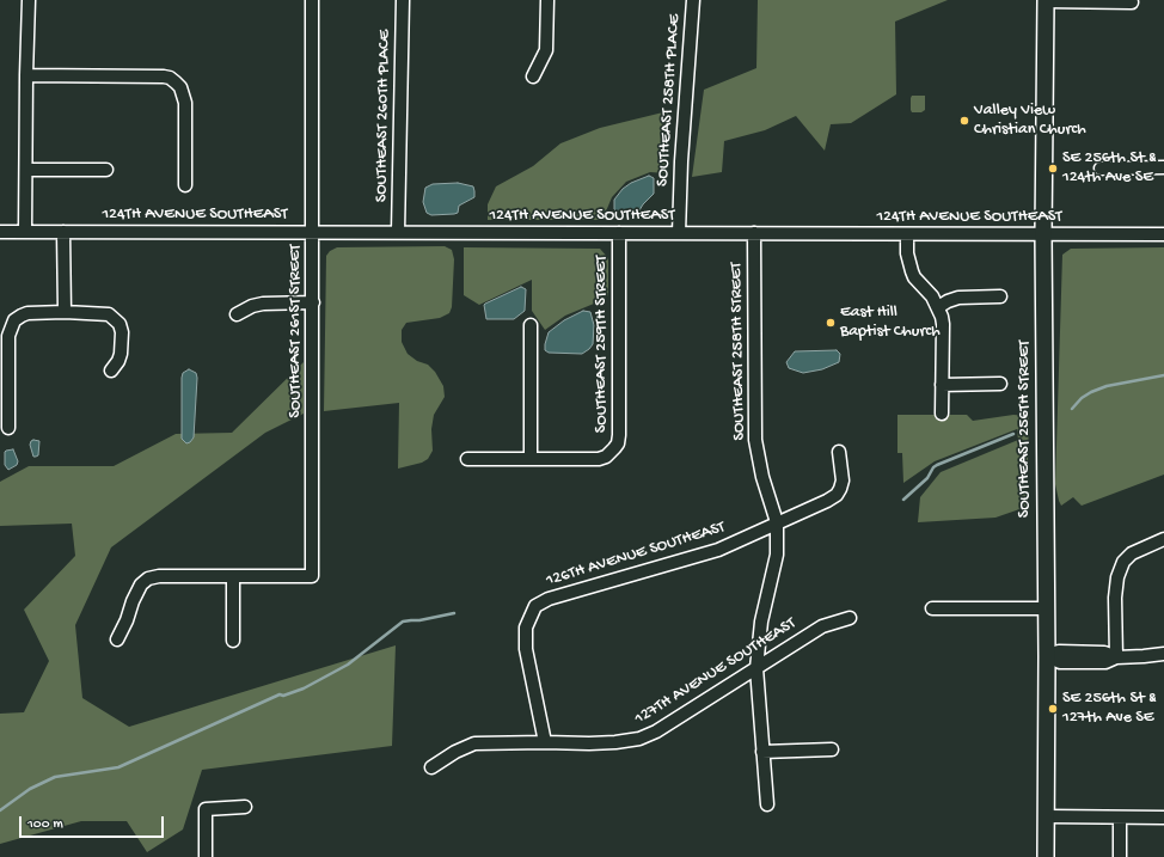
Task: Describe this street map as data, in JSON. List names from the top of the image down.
{
  "streets": {
    "main road": ["SOUTHEAST 256TH STREET"],
    "street": [
      "SOUTHEAST 258TH PLACE",
      "SOUTHEAST 260TH PLACE",
      "124TH AVENUE SOUTHEAST",
      "SOUTHEAST 261ST STREET",
      "SOUTHEAST 259TH STREET",
      "SOUTHEAST 258TH STREET",
      "126TH AVENUE SOUTHEAST",
      "127TH AVENUE SOUTHEAST"
    ]
  },
  "crossings": [
    ["SOUTHEAST 258TH PLACE", "124TH AVENUE SOUTHEAST"],
    ["SOUTHEAST 260TH PLACE", "124TH AVENUE SOUTHEAST"],
    ["124TH AVENUE SOUTHEAST", "SOUTHEAST 261ST STREET"],
    ["124TH AVENUE SOUTHEAST", "SOUTHEAST 259TH STREET"],
    ["124TH AVENUE SOUTHEAST", "SOUTHEAST 258TH STREET"],
    ["124TH AVENUE SOUTHEAST", "SOUTHEAST 256TH STREET"],
    ["SOUTHEAST 258TH STREET", "126TH AVENUE SOUTHEAST"],
    ["SOUTHEAST 258TH STREET", "127TH AVENUE SOUTHEAST"],
    ["126TH AVENUE SOUTHEAST", "127TH AVENUE SOUTHEAST"]
  ],
  "places": [
    "Valley View Christian Church",
    "SE 256th St & 124th Ave SE",
    "East Hill Baptist Church",
    "SE 256th St & 127th Ave SE"
  ],
  "scale_bar": "100 m"
}
